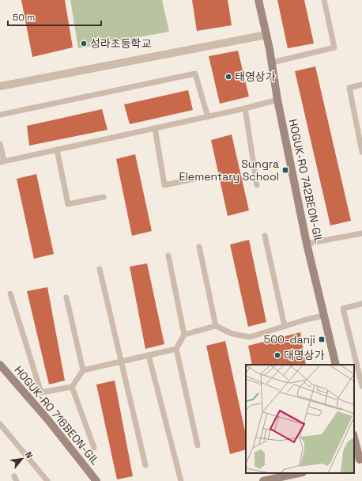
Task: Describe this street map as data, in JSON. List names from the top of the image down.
{
  "streets": {
    "street": ["HOGUK-RO 742BEON-GIL", "HOGUK-RO 716BEON-GIL"]
  },
  "places": {
    "other": ["성라초등학교", "태영상가", "대명상가"],
    "transit": ["Sungra Elementary School", "500-danji"]
  },
  "scale_bar": "50 m",
  "north": "top right"
}
